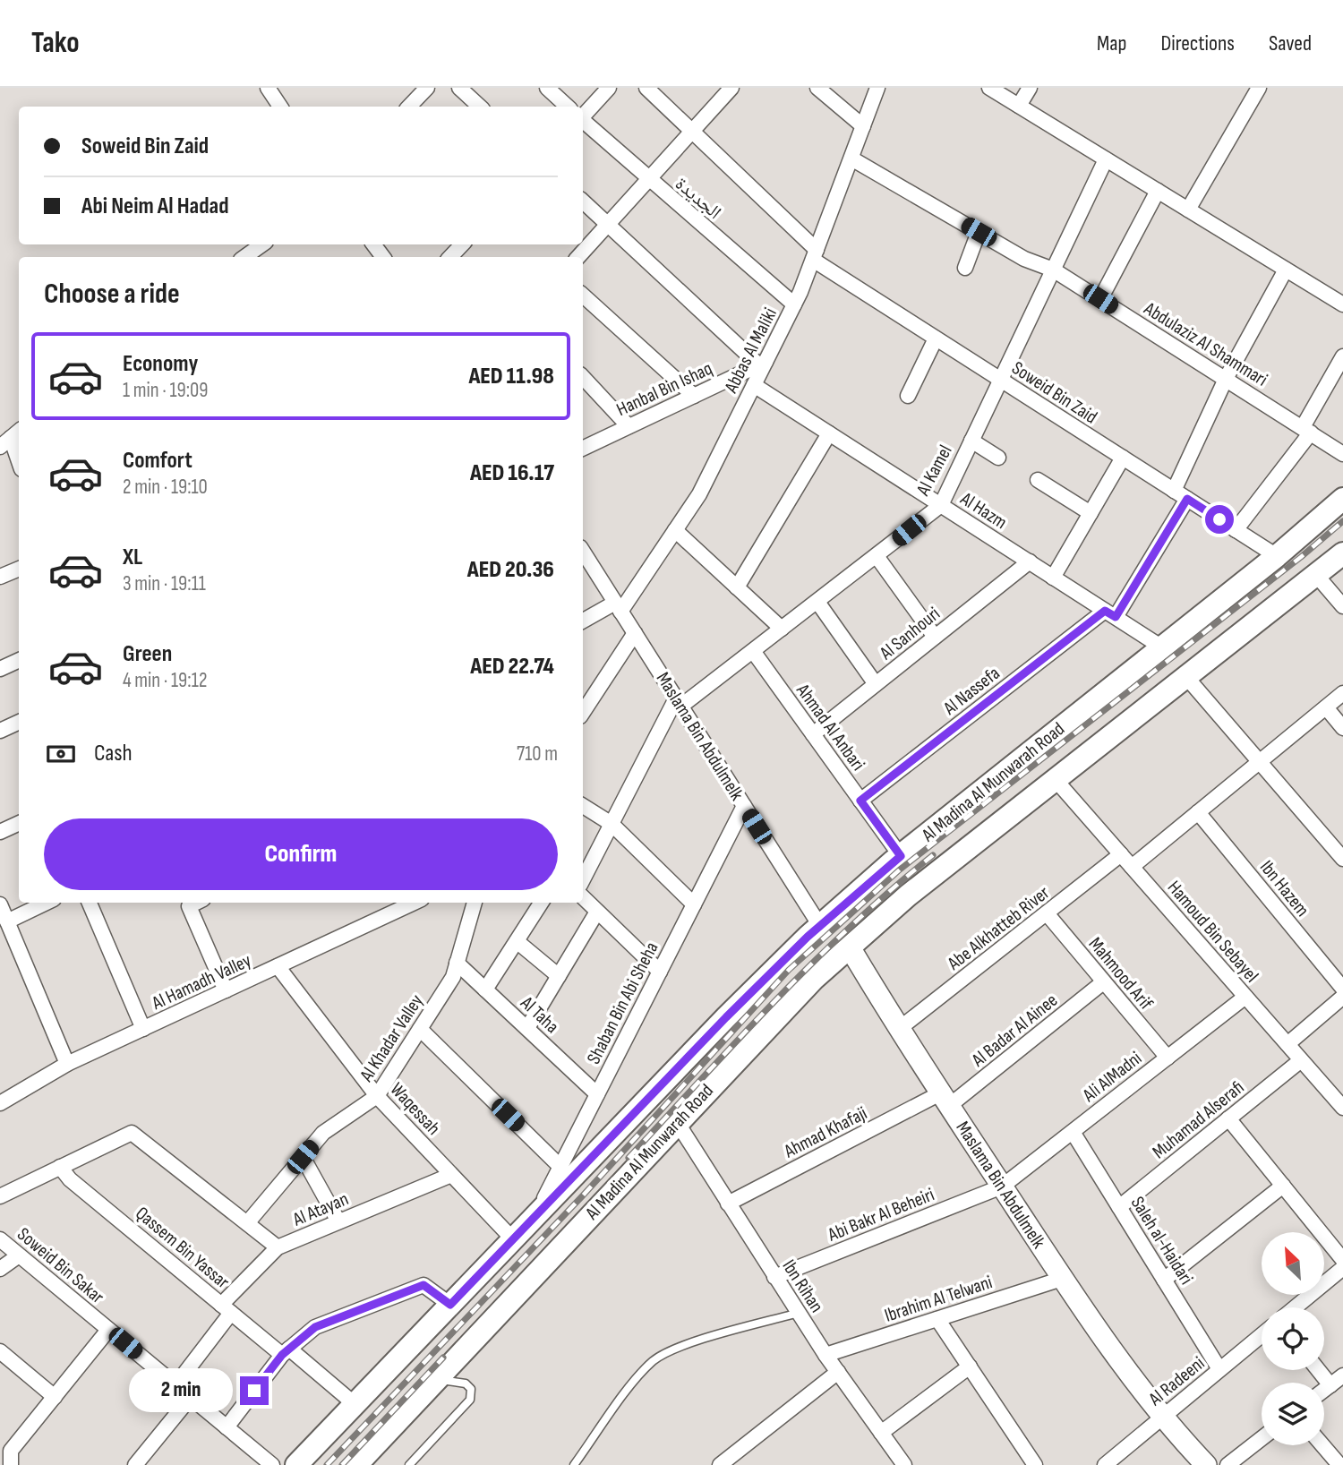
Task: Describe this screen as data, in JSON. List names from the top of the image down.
{
  "streets": {
    "main road": ["Maslama Bin Abdulmelk", "Al Madina Al Munwarah Road"],
    "street": [
      "الجديدة",
      "Abdulaziz Al Shammari",
      "Abbas Al Maliki",
      "Hanbal Bin Ishaq",
      "Soweid Bin Zaid",
      "Al Kamel",
      "Al Hazm",
      "Al Sanhouri",
      "Al Nassefa",
      "Ahmad Al Anbari",
      "Ibn Hazem",
      "Abe Alkhatteb River",
      "Hamoud Bin Sebayel",
      "Mahmood Arif",
      "Al Hamadh Valley",
      "Shaban Bin Abi Sheha",
      "Al Taha",
      "Al Badar Al Ainee",
      "Al Khadar Valley",
      "Ali AlMadni",
      "Waqessah",
      "Muhamad Alserafi",
      "Ahmad Khafaji",
      "Al Atayan",
      "Abi Bakr Al Beheiri",
      "Saleh al-Haidari",
      "Qassem Bin Yassar",
      "Soweid Bin Sakar",
      "Ibn Rihan",
      "Ibrahim Al Telwani",
      "Al Radeeni"
    ]
  },
  "crossings": [
    ["الجديدة", "Abbas Al Maliki"],
    ["Abdulaziz Al Shammari", "Abbas Al Maliki"],
    ["Abdulaziz Al Shammari", "Al Kamel"],
    ["Abdulaziz Al Shammari", "Al Nassefa"],
    ["Abbas Al Maliki", "Hanbal Bin Ishaq"],
    ["Abbas Al Maliki", "Soweid Bin Zaid"],
    ["Abbas Al Maliki", "Al Hazm"],
    ["Abbas Al Maliki", "Maslama Bin Abdulmelk"],
    ["Soweid Bin Zaid", "Al Kamel"],
    ["Soweid Bin Zaid", "Al Nassefa"],
    ["Soweid Bin Zaid", "Al Madina Al Munwarah Road"],
    ["Al Kamel", "Al Hazm"],
    ["Al Kamel", "Ahmad Al Anbari"],
    ["Al Kamel", "Maslama Bin Abdulmelk"],
    ["Al Hazm", "Al Sanhouri"],
    ["Al Hazm", "Al Nassefa"],
    ["Al Hazm", "Al Madina Al Munwarah Road"],
    ["Al Sanhouri", "Ahmad Al Anbari"],
    ["Al Nassefa", "Ahmad Al Anbari"],
    ["Ahmad Al Anbari", "Al Madina Al Munwarah Road"],
    ["Maslama Bin Abdulmelk", "Al Madina Al Munwarah Road"],
    ["Maslama Bin Abdulmelk", "Abe Alkhatteb River"],
    ["Maslama Bin Abdulmelk", "Shaban Bin Abi Sheha"],
    ["Maslama Bin Abdulmelk", "Al Badar Al Ainee"],
    ["Maslama Bin Abdulmelk", "Ali AlMadni"],
    ["Maslama Bin Abdulmelk", "Ahmad Khafaji"],
    ["Maslama Bin Abdulmelk", "Abi Bakr Al Beheiri"],
    ["Maslama Bin Abdulmelk", "Ibrahim Al Telwani"],
    ["Maslama Bin Abdulmelk", "Al Radeeni"],
    ["Al Madina Al Munwarah Road", "Hamoud Bin Sebayel"],
    ["Al Madina Al Munwarah Road", "Shaban Bin Abi Sheha"],
    ["Al Madina Al Munwarah Road", "Waqessah"],
    ["Al Madina Al Munwarah Road", "Qassem Bin Yassar"],
    ["Al Madina Al Munwarah Road", "Ibn Rihan"],
    ["Abe Alkhatteb River", "Hamoud Bin Sebayel"],
    ["Abe Alkhatteb River", "Mahmood Arif"],
    ["Hamoud Bin Sebayel", "Ali AlMadni"],
    ["Hamoud Bin Sebayel", "Muhamad Alserafi"],
    ["Mahmood Arif", "Al Badar Al Ainee"],
    ["Mahmood Arif", "Ali AlMadni"],
    ["Al Hamadh Valley", "Waqessah"],
    ["Shaban Bin Abi Sheha", "Al Taha"],
    ["Al Taha", "Al Khadar Valley"],
    ["Al Badar Al Ainee", "Ahmad Khafaji"],
    ["Al Khadar Valley", "Waqessah"],
    ["Ali AlMadni", "Abi Bakr Al Beheiri"],
    ["Ali AlMadni", "Saleh al-Haidari"],
    ["Waqessah", "Al Atayan"],
    ["Muhamad Alserafi", "Saleh al-Haidari"],
    ["Ahmad Khafaji", "Ibn Rihan"],
    ["Al Atayan", "Qassem Bin Yassar"],
    ["Al Atayan", "Soweid Bin Sakar"],
    ["Abi Bakr Al Beheiri", "Ibn Rihan"],
    ["Saleh al-Haidari", "Al Radeeni"],
    ["Ibn Rihan", "Ibrahim Al Telwani"]
  ],
  "north": "top left",
  "page": {
    "header": "Tako",
    "nav": ["Map", "Directions", "Saved"],
    "banner": ["Soweid Bin Zaid", "Abi Neim Al Hadad"],
    "heading": "Choose a ride",
    "list": [
      {
        "name": "Economy",
        "note": "1 min · 19:09",
        "value": "AED 11.98"
      },
      {
        "name": "Comfort",
        "note": "2 min · 19:10",
        "value": "AED 16.17"
      },
      {
        "name": "XL",
        "note": "3 min · 19:11",
        "value": "AED 20.36"
      },
      {
        "name": "Green",
        "note": "4 min · 19:12",
        "value": "AED 22.74"
      }
    ],
    "pay": ["Cash", "710 m"],
    "buttons": "Confirm",
    "bubble": "2 min"
  }
}
